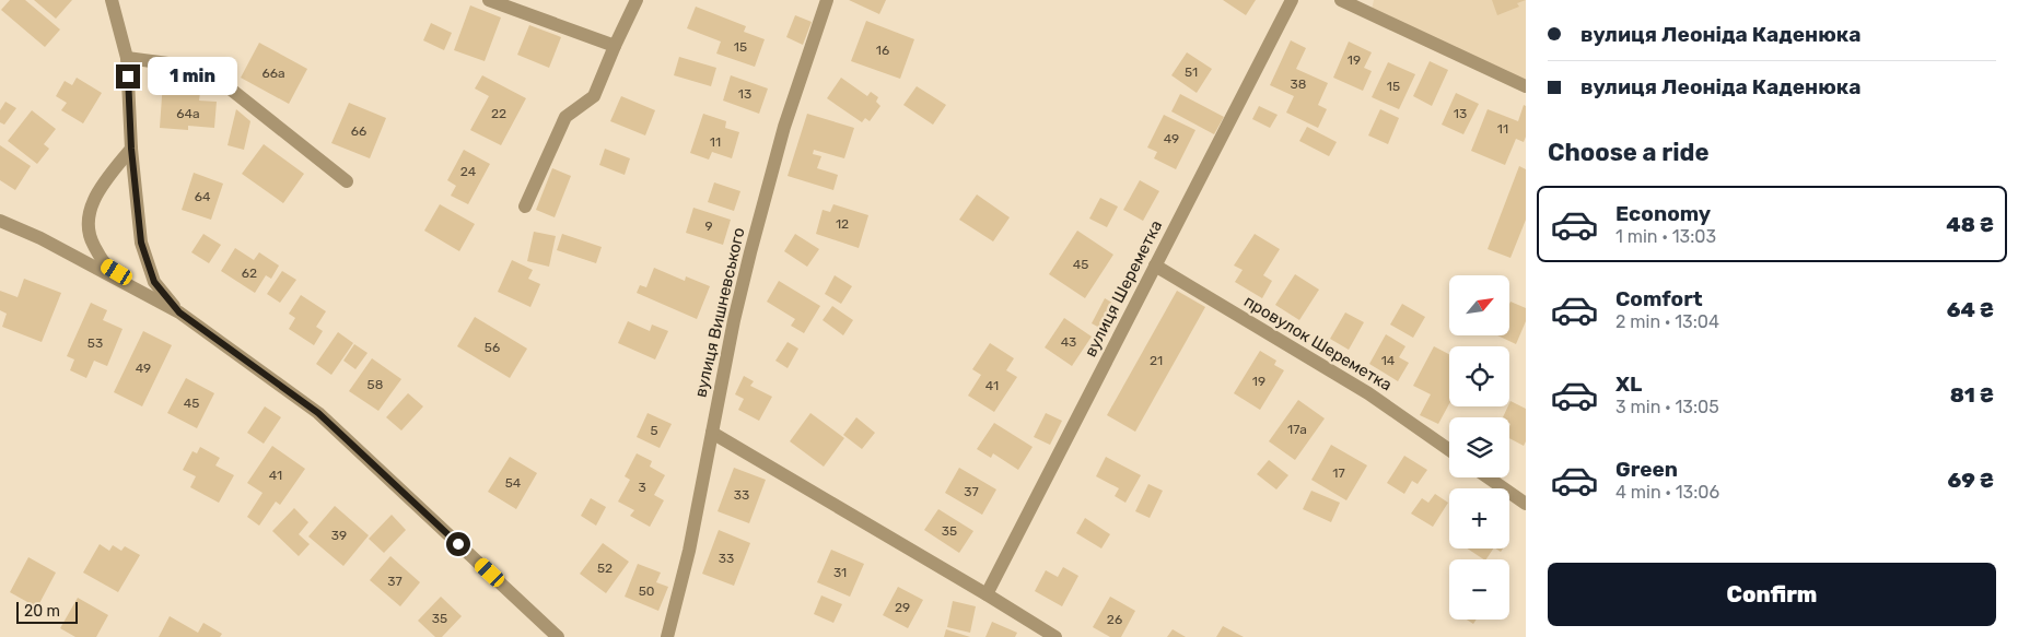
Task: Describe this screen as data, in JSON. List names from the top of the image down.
{
  "streets": {
    "street": ["вулиця Шереметка", "вулиця Вишневського", "провулок Шереметка"]
  },
  "crossings": [
    ["вулиця Шереметка", "провулок Шереметка"]
  ],
  "house_numbers": [
    "15",
    "16",
    "19",
    "51",
    "66а",
    "38",
    "15",
    "13",
    "64а",
    "22",
    "13",
    "11",
    "66",
    "49",
    "11",
    "24",
    "64",
    "12",
    "9",
    "45",
    "62",
    "43",
    "53",
    "56",
    "21",
    "14",
    "49",
    "19",
    "58",
    "41",
    "45",
    "17а",
    "5",
    "17",
    "41",
    "54",
    "3",
    "37",
    "33",
    "35",
    "39",
    "33",
    "52",
    "31",
    "37",
    "50",
    "29",
    "35",
    "26"
  ],
  "scale_bar": "20 m",
  "north": "top right",
  "page": {
    "banner": ["вулиця Леоніда Каденюка", "вулиця Леоніда Каденюка"],
    "bubble": "1 min",
    "heading": "Choose a ride",
    "list": [
      {
        "name": "Economy",
        "note": "1 min · 13:03",
        "value": "48 ₴"
      },
      {
        "name": "Comfort",
        "note": "2 min · 13:04",
        "value": "64 ₴"
      },
      {
        "name": "XL",
        "note": "3 min · 13:05",
        "value": "81 ₴"
      },
      {
        "name": "Green",
        "note": "4 min · 13:06",
        "value": "69 ₴"
      }
    ],
    "map_buttons": ["+", "−"],
    "buttons": "Confirm",
    "scale": "20 m"
  }
}
